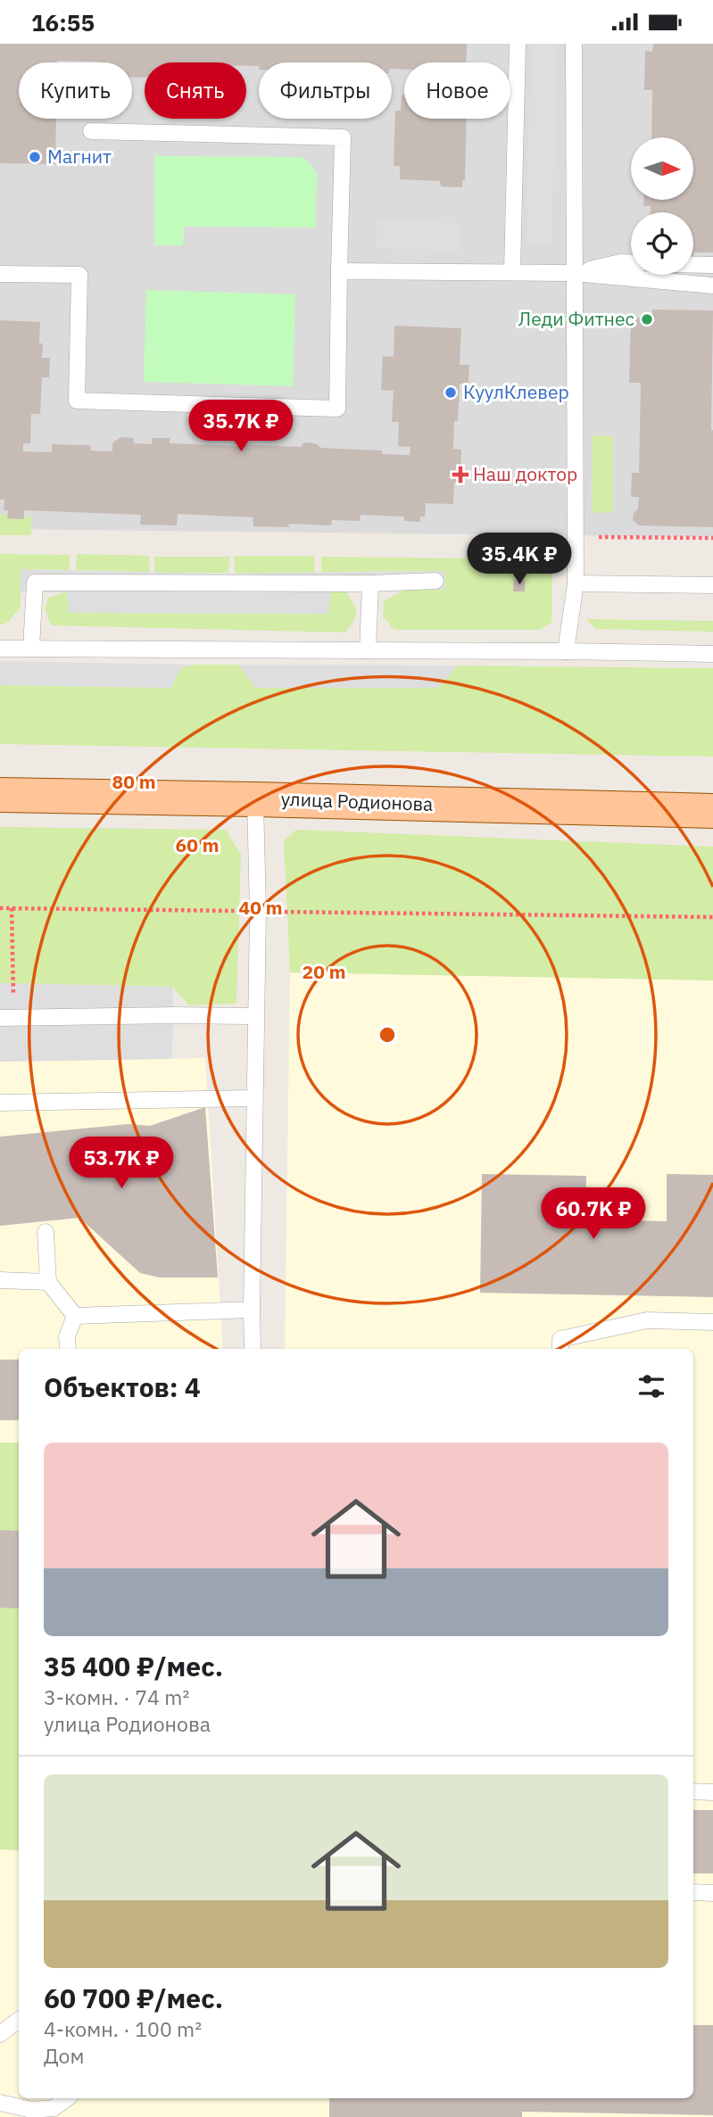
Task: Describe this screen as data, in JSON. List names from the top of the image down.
{
  "streets": {
    "main road": ["улица Родионова"]
  },
  "places": {
    "other": ["Магнит", "Леди Фитнес", "КуулКлевер"],
    "health": ["Наш доктор"]
  },
  "north": "right",
  "page": {
    "status": "16:55",
    "chip": [
      "Купить",
      "Снять",
      "Фильтры",
      "Новое"
    ],
    "price": [
      "35.7K ₽",
      "35.4K ₽",
      "53.7K ₽",
      "60.7K ₽"
    ],
    "heading": "Объектов: 4",
    "list": [
      {
        "name": "35 400 ₽/мес.",
        "note": "3-комн. · 74 m² · улица Родионова"
      },
      {
        "name": "60 700 ₽/мес.",
        "note": "4-комн. · 100 m² · Дом"
      }
    ]
  },
  "rings": [
    "80 m",
    "60 m",
    "40 m",
    "20 m"
  ]
}
